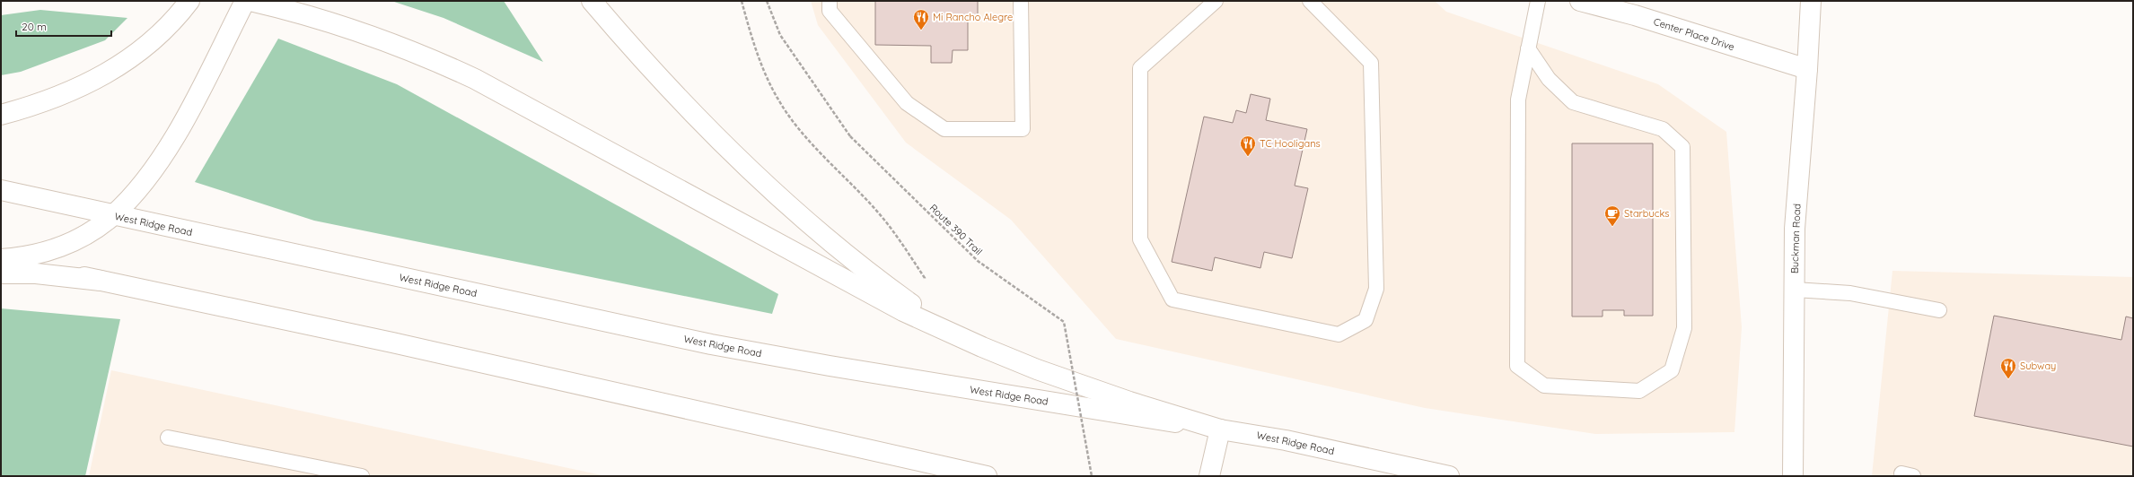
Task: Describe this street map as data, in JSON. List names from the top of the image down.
{
  "streets": {
    "main road": ["Center Place Drive", "West Ridge Road", "Buckman Road"],
    "path": ["Route 390 Trail"]
  },
  "crossings": [
    ["Center Place Drive", "Buckman Road"]
  ],
  "places": {
    "restaurant": ["Mi Rancho Alegre", "TC Hooligans", "Subway"],
    "cafe": ["Starbucks"]
  },
  "scale_bar": "20 m"
}
